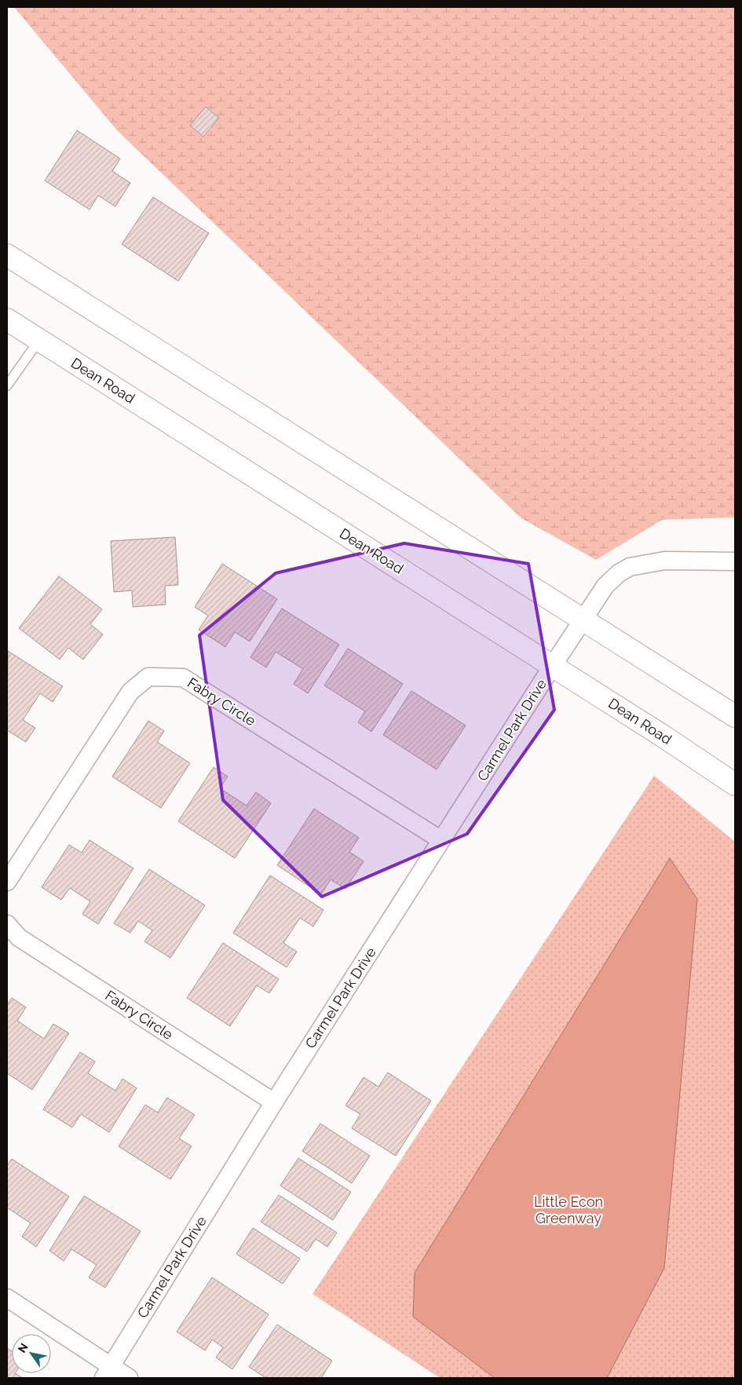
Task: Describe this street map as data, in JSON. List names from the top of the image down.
{
  "streets": {
    "main road": ["Dean Road"],
    "street": ["Fabry Circle", "Carmel Park Drive"]
  },
  "crossings": [
    ["Dean Road", "Carmel Park Drive"],
    ["Fabry Circle", "Carmel Park Drive"]
  ],
  "parks": ["Little Econ Greenway"],
  "north": "top left"
}
